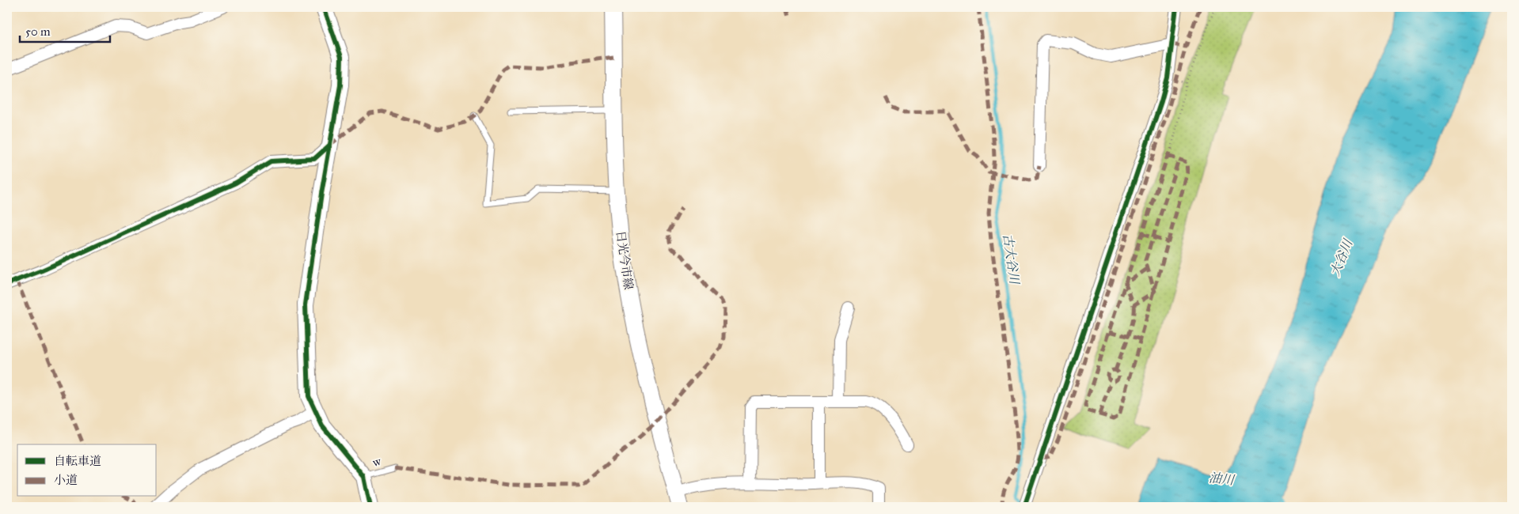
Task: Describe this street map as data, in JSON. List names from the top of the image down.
{
  "streets": {
    "street": ["日光今市線"],
    "lane": ["w"]
  },
  "water": ["大谷川", "古大谷川", "油川"],
  "legend": ["自転車道", "小道"],
  "scale_bar": "50 m"
}
